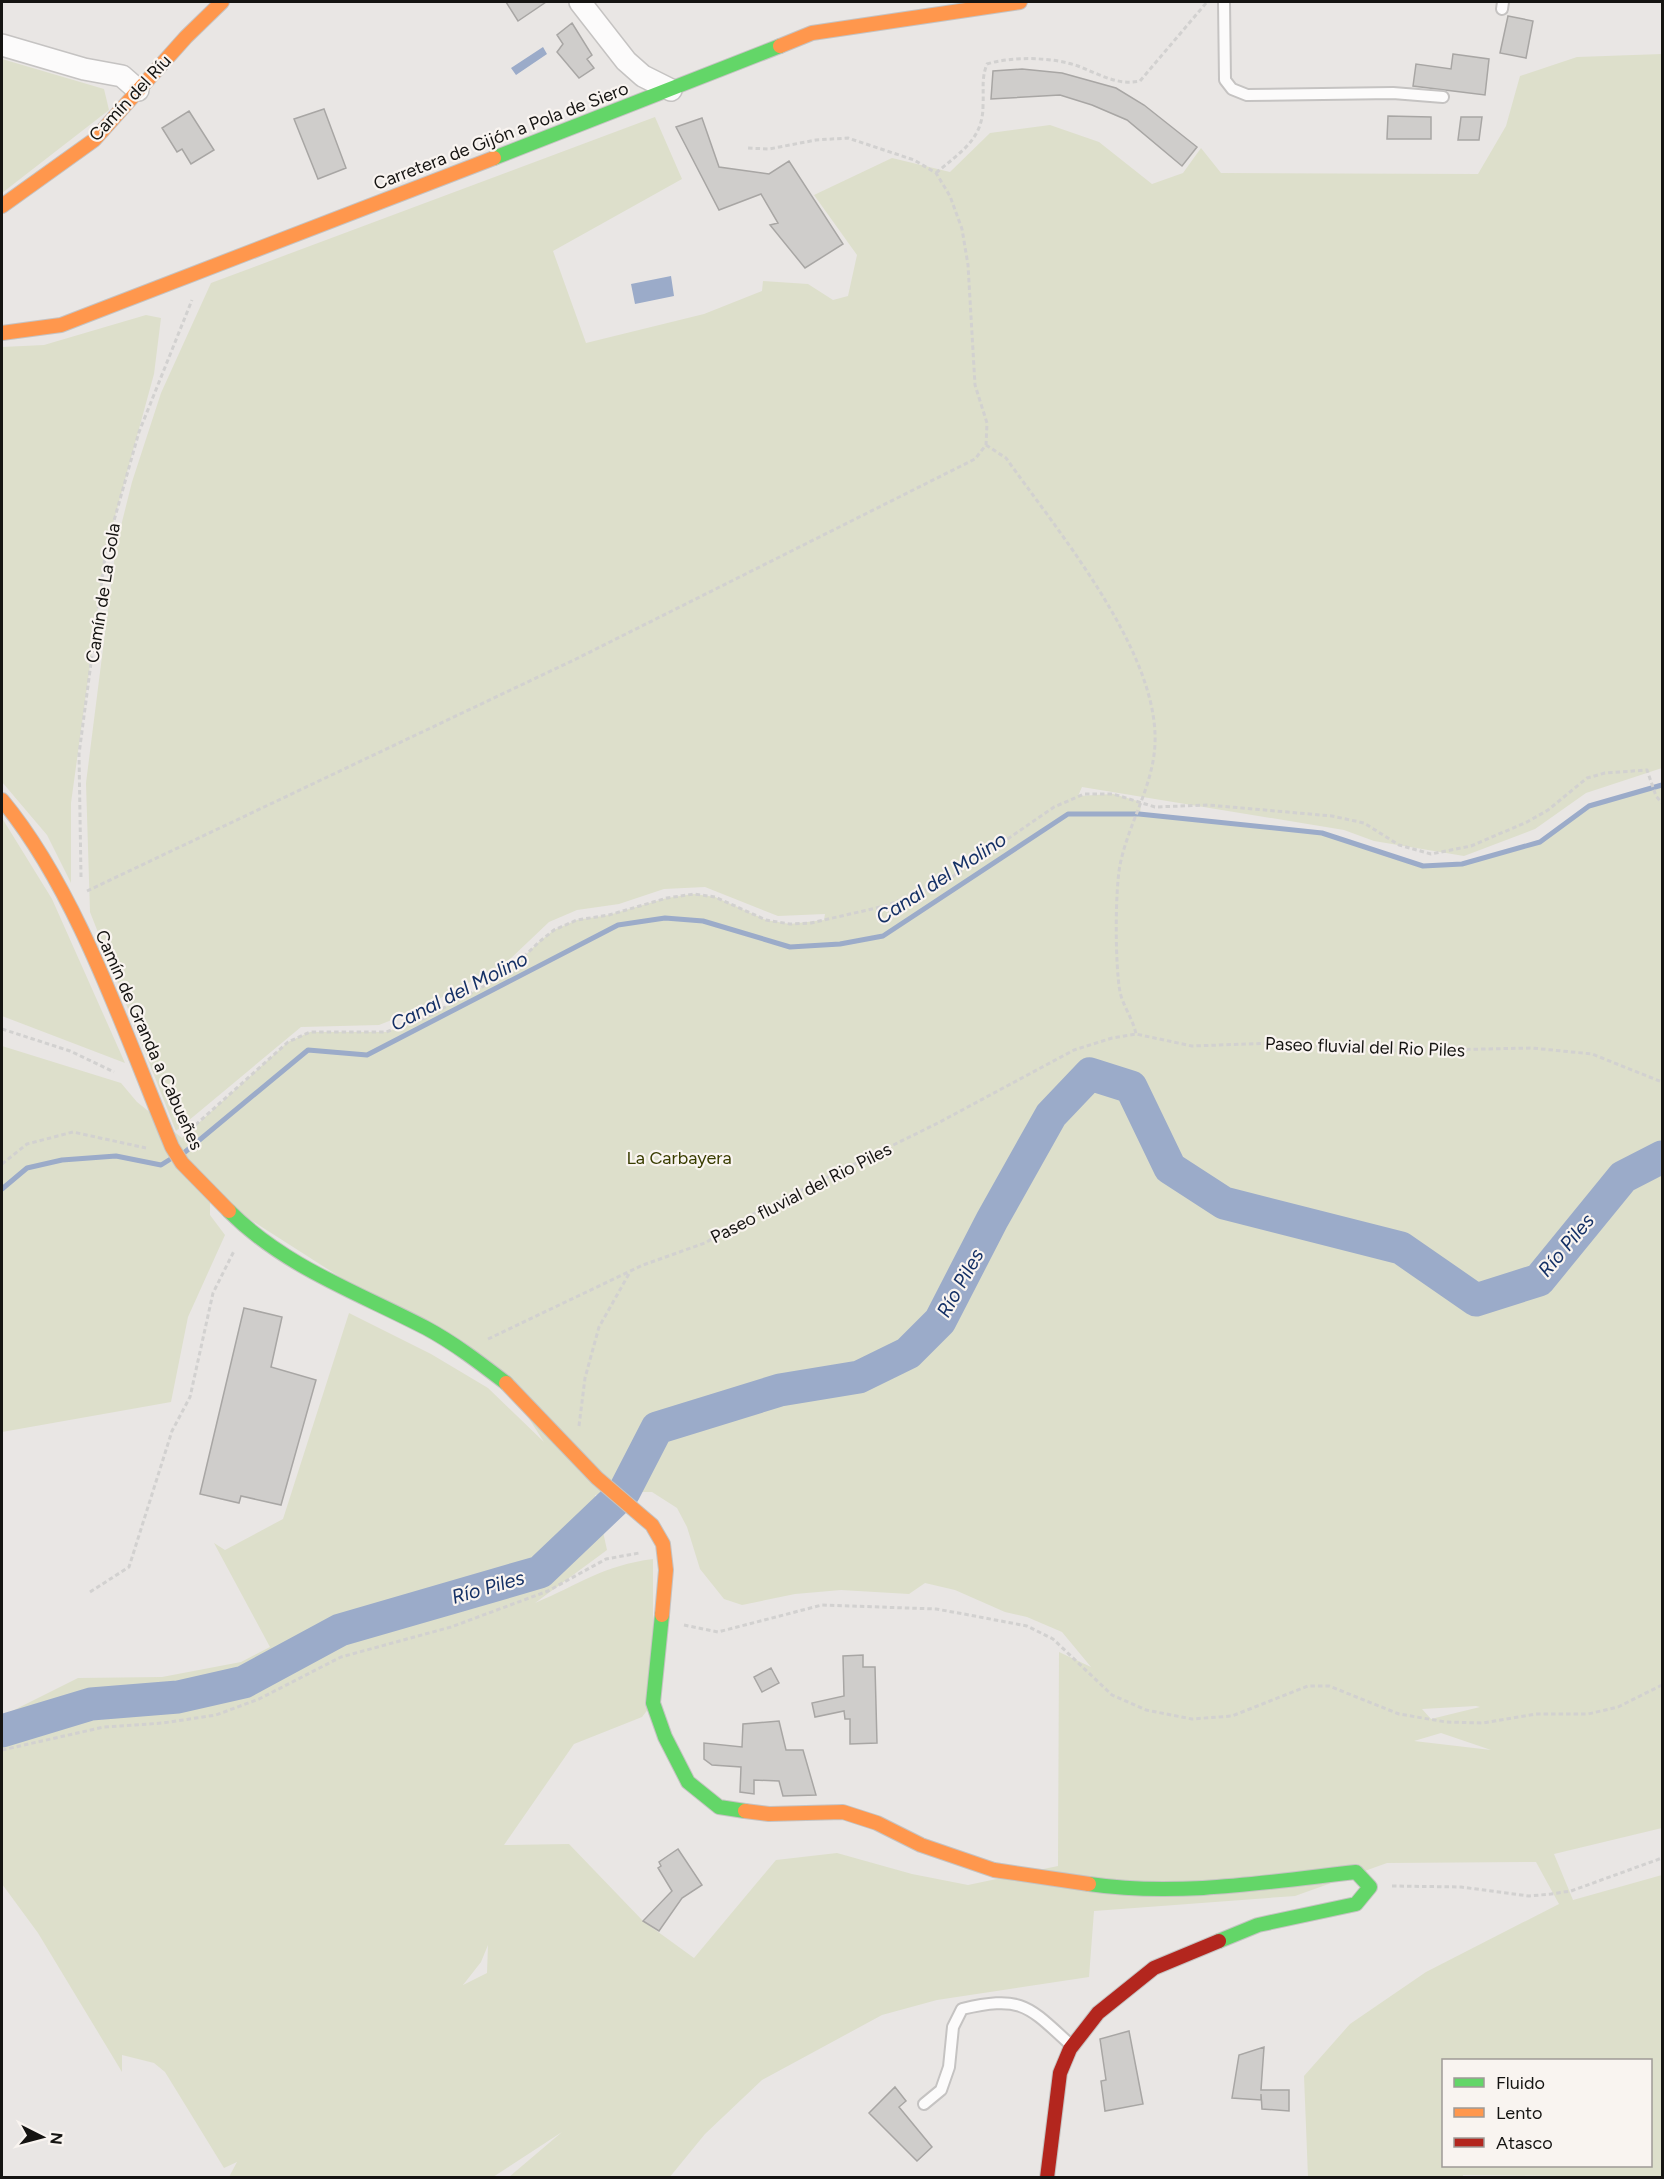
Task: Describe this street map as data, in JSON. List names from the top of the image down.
{
  "streets": {
    "street": ["Camín del Ríu", "Carretera de Gijón a Pola de Siero", "Camín de Granda a Cabueñes"],
    "path": ["Camín de La Gola", "Paseo fluvial del Rio Piles"]
  },
  "crossings": [
    ["Carretera de Gijón a Pola de Siero", "Camín de La Gola"],
    ["Camín de Granda a Cabueñes", "Paseo fluvial del Rio Piles"]
  ],
  "water": ["Canal del Molino", "Río Piles"],
  "parks": ["La Carbayera"],
  "legend": ["Fluido", "Lento", "Atasco"],
  "north": "right"
}
